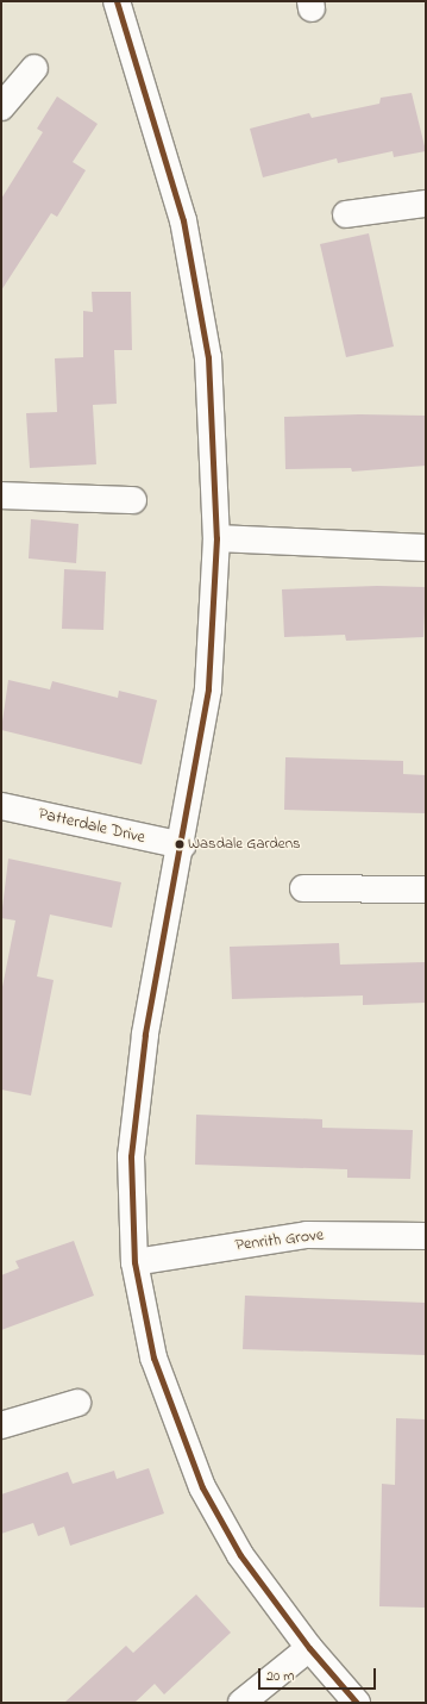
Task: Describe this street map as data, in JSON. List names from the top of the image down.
{
  "streets": {
    "street": ["Patterdale Drive", "Penrith Grove"]
  },
  "places": ["Wasdale Gardens"],
  "scale_bar": "20 m"
}
